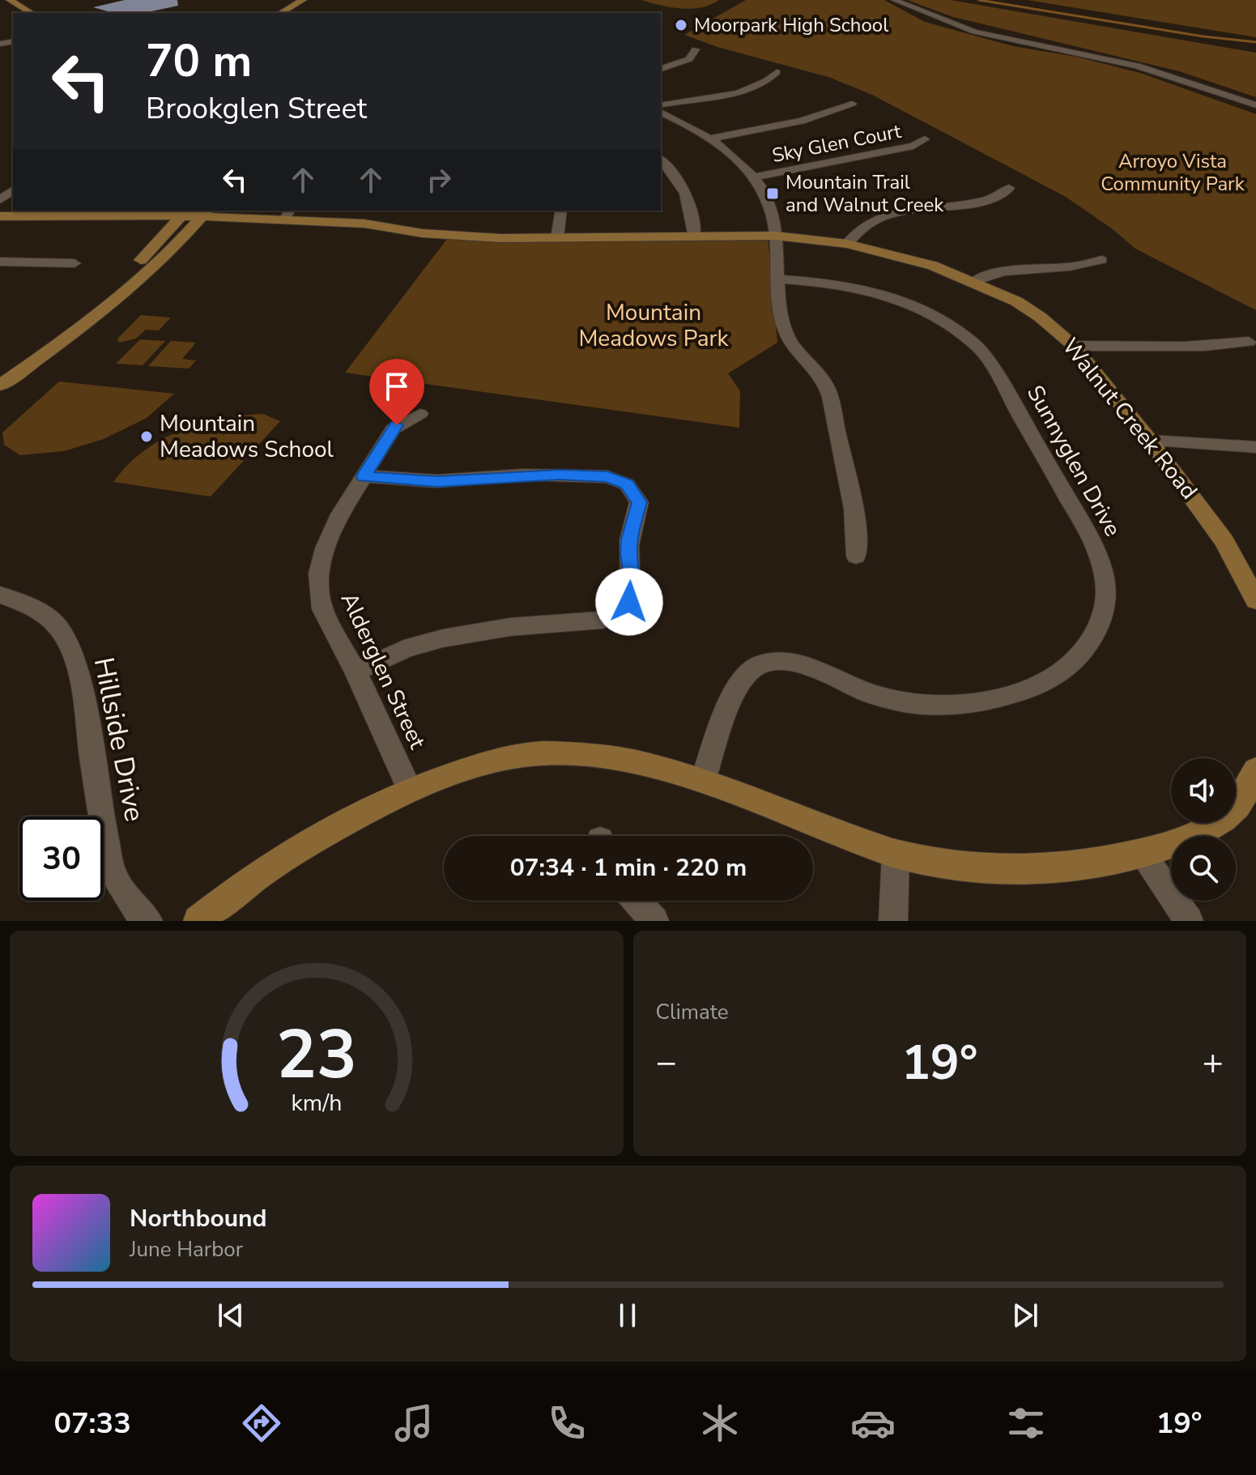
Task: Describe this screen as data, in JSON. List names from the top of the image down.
{
  "streets": {
    "street": [
      "Sky Glen Court",
      "Walnut Creek Road",
      "Sunnyglen Drive",
      "Alderglen Street",
      "Hillside Drive"
    ]
  },
  "parks": ["Arroyo Vista Community Park", "Mountain Meadows Park"],
  "places": {
    "other": ["Moorpark High School", "Mountain Meadows School"],
    "transit": ["Mountain Trail and Walnut Creek"]
  },
  "page": {
    "turn": ["70 m", "Brookglen Street"],
    "limit": "30",
    "trip": "07:34 · 1 min · 220 m",
    "tile": "Climate",
    "heat": ["−", "19°", "+"],
    "song": ["Northbound", "June Harbor"],
    "tabs": ["07:33", "19°"],
    "gauge": ["23", "km/h"]
  }
}
